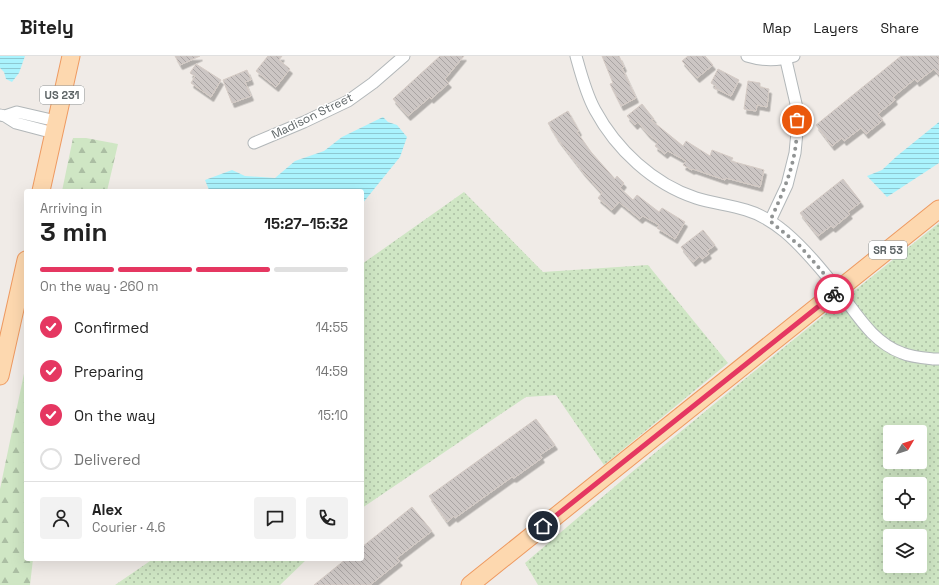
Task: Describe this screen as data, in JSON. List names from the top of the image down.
{
  "streets": {
    "main road": ["US 231", "SR 53"],
    "street": ["Madison Street"]
  },
  "north": "top right",
  "page": {
    "header": "Bitely",
    "nav": ["Map", "Layers", "Share"],
    "heading": ["3 min", "Arriving in", "15:27–15:32"],
    "panel": ["Alex", "Courier · 4.6"],
    "bar": "On the way · 260 m",
    "list": [
      ["Confirmed", "14:55"],
      ["Preparing", "14:59"],
      ["On the way", "15:10"],
      "Delivered"
    ]
  }
}
